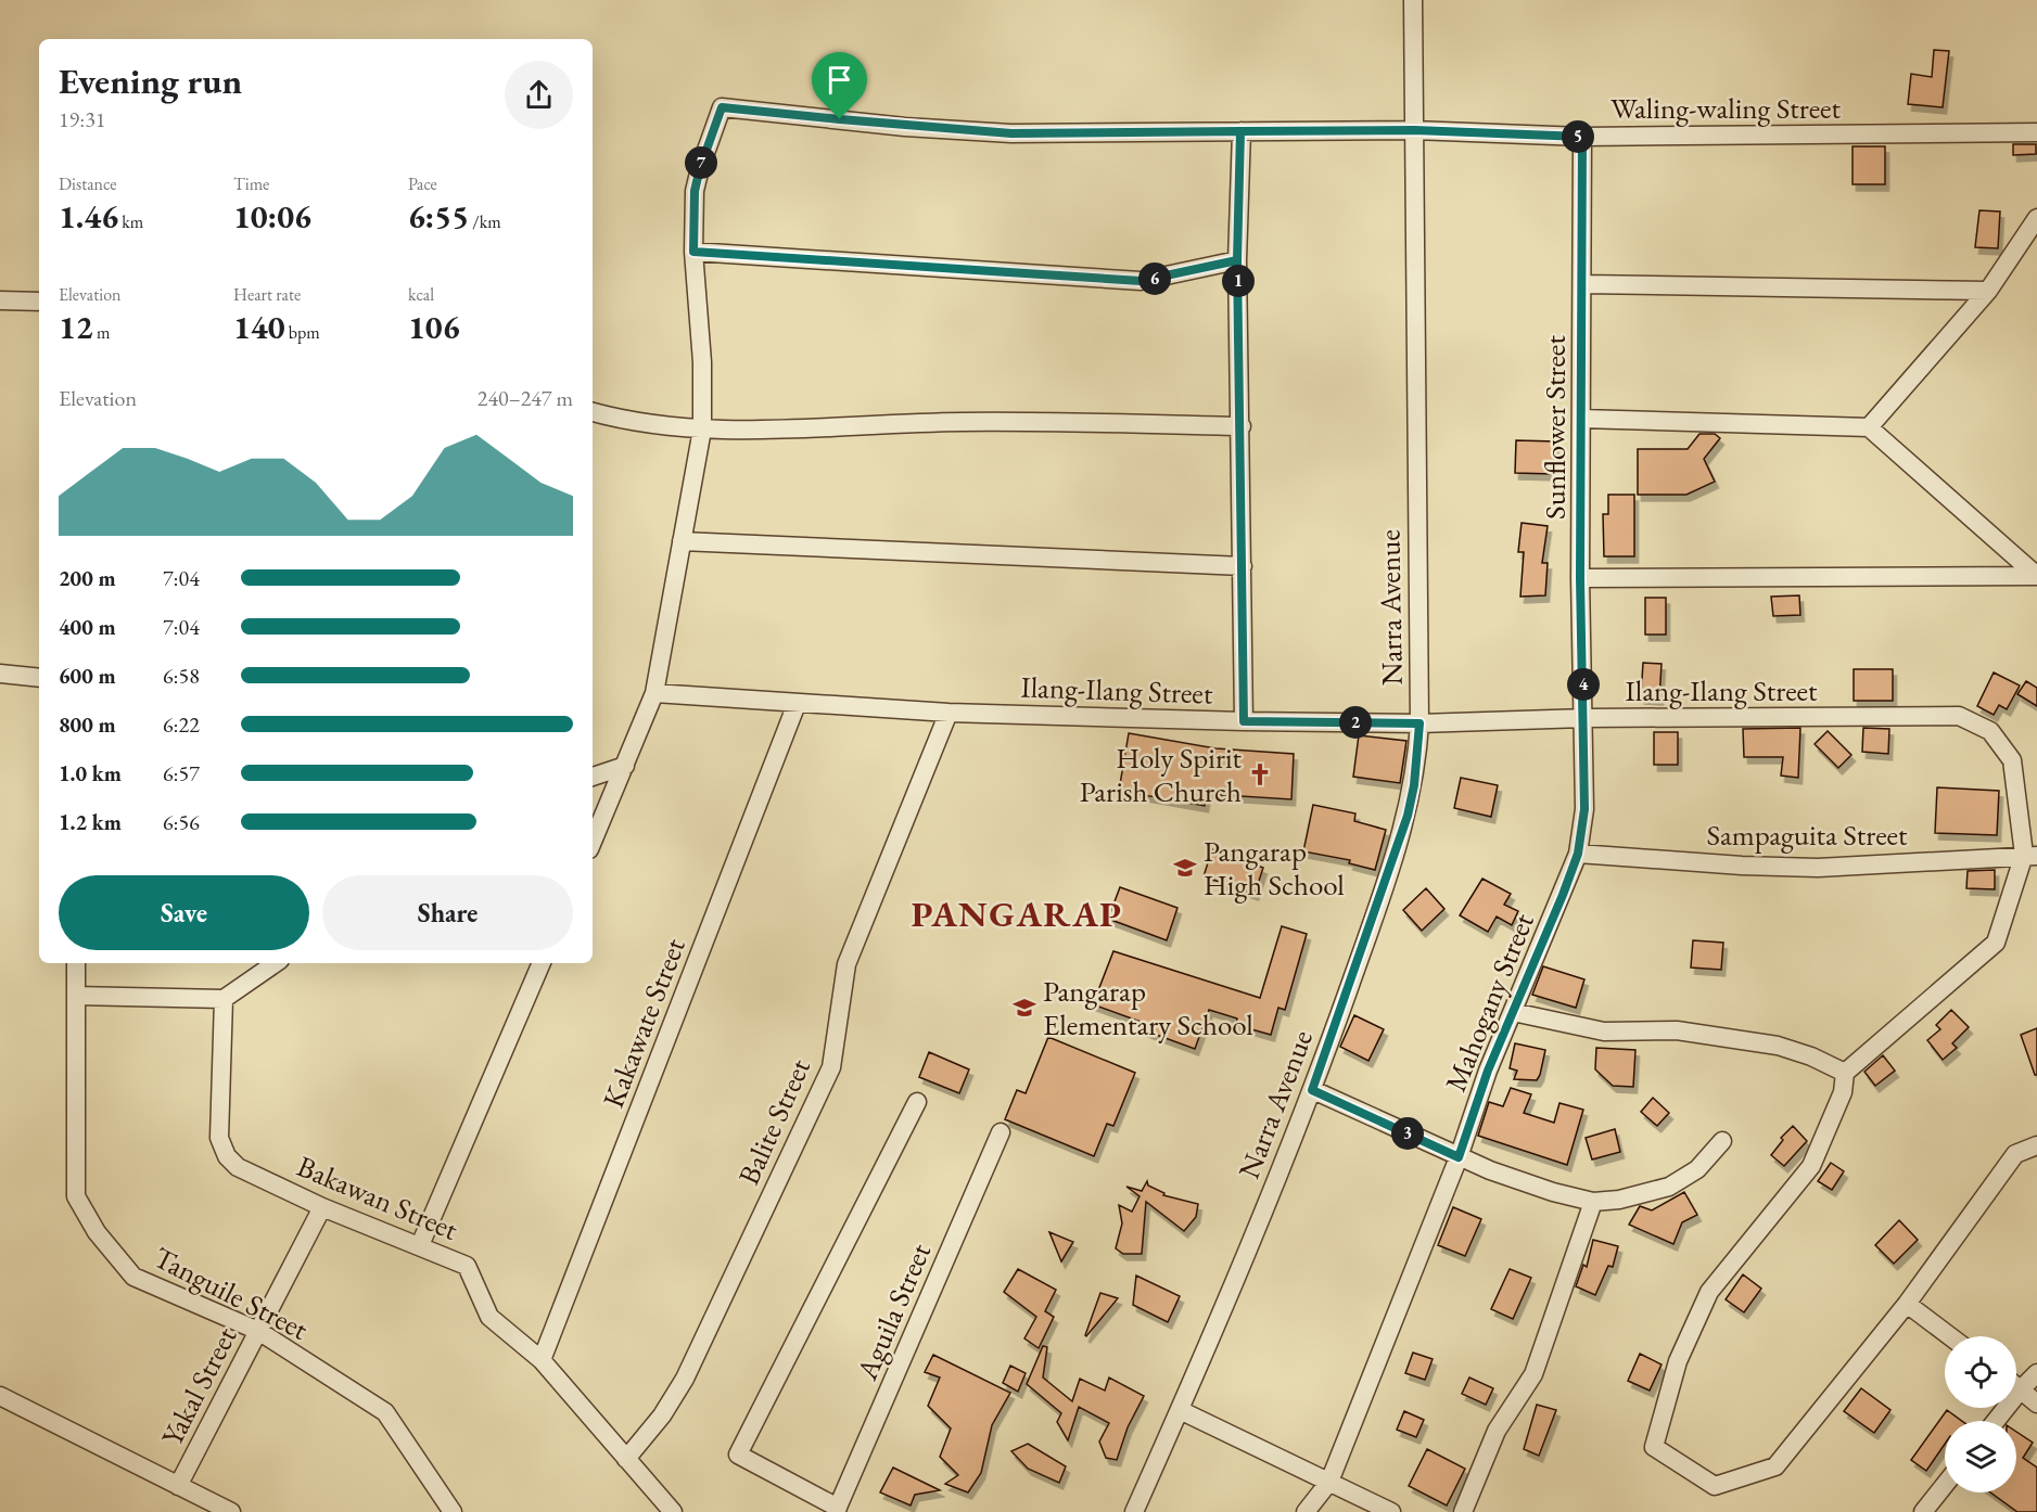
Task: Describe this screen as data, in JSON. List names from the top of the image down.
{
  "streets": {
    "street": [
      "Waling-waling Street",
      "Sunflower Street",
      "Narra Avenue",
      "Ilang-Ilang Street",
      "Sampaguita Street",
      "Mahogany Street",
      "Kakawate Street",
      "Balite Street",
      "Bakawan Street",
      "Tanguile Street",
      "Aguila Street",
      "Yakal Street"
    ]
  },
  "crossings": [
    ["Waling-waling Street", "Sunflower Street"],
    ["Waling-waling Street", "Narra Avenue"],
    ["Sunflower Street", "Ilang-Ilang Street"],
    ["Sunflower Street", "Mahogany Street"],
    ["Narra Avenue", "Ilang-Ilang Street"],
    ["Ilang-Ilang Street", "Sampaguita Street"],
    ["Ilang-Ilang Street", "Mahogany Street"],
    ["Ilang-Ilang Street", "Kakawate Street"],
    ["Ilang-Ilang Street", "Balite Street"],
    ["Sampaguita Street", "Mahogany Street"],
    ["Kakawate Street", "Bakawan Street"],
    ["Balite Street", "Bakawan Street"],
    ["Bakawan Street", "Yakal Street"],
    ["Tanguile Street", "Yakal Street"]
  ],
  "districts": ["PANGARAP"],
  "places": {
    "church": ["Holy Spirit Parish Church"],
    "school or university": ["Pangarap High School", "Pangarap Elementary School"]
  },
  "page": {
    "heading": ["Evening run", "19:31"],
    "pins": [
      "5",
      "7",
      "6",
      "1",
      "4",
      "2",
      "3"
    ],
    "stats": [
      ["Distance", "1.46 km"],
      ["Time", "10:06"],
      ["Pace", "6:55 /km"],
      ["Elevation", "12 m"],
      ["Heart rate", "140 bpm"],
      ["kcal", "106"]
    ],
    "chart": ["Elevation", "240–247 m"],
    "list": [
      {
        "name": "200 m",
        "note": "7:04"
      },
      {
        "name": "400 m",
        "note": "7:04"
      },
      {
        "name": "600 m",
        "note": "6:58"
      },
      {
        "name": "800 m",
        "note": "6:22"
      },
      {
        "name": "1.0 km",
        "note": "6:57"
      },
      {
        "name": "1.2 km",
        "note": "6:56"
      }
    ],
    "buttons": ["Save", "Share"]
  }
}
